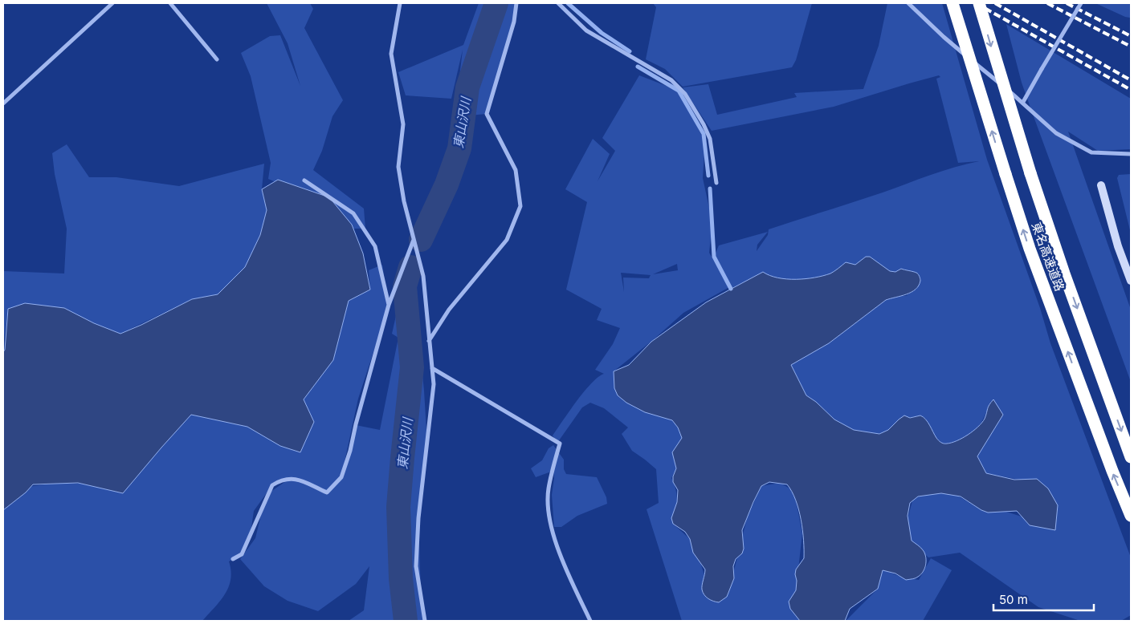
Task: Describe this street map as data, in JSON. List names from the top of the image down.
{
  "streets": {
    "highway": ["東名高速道路"]
  },
  "water": ["東山沢川"],
  "scale_bar": "50 m"
}
